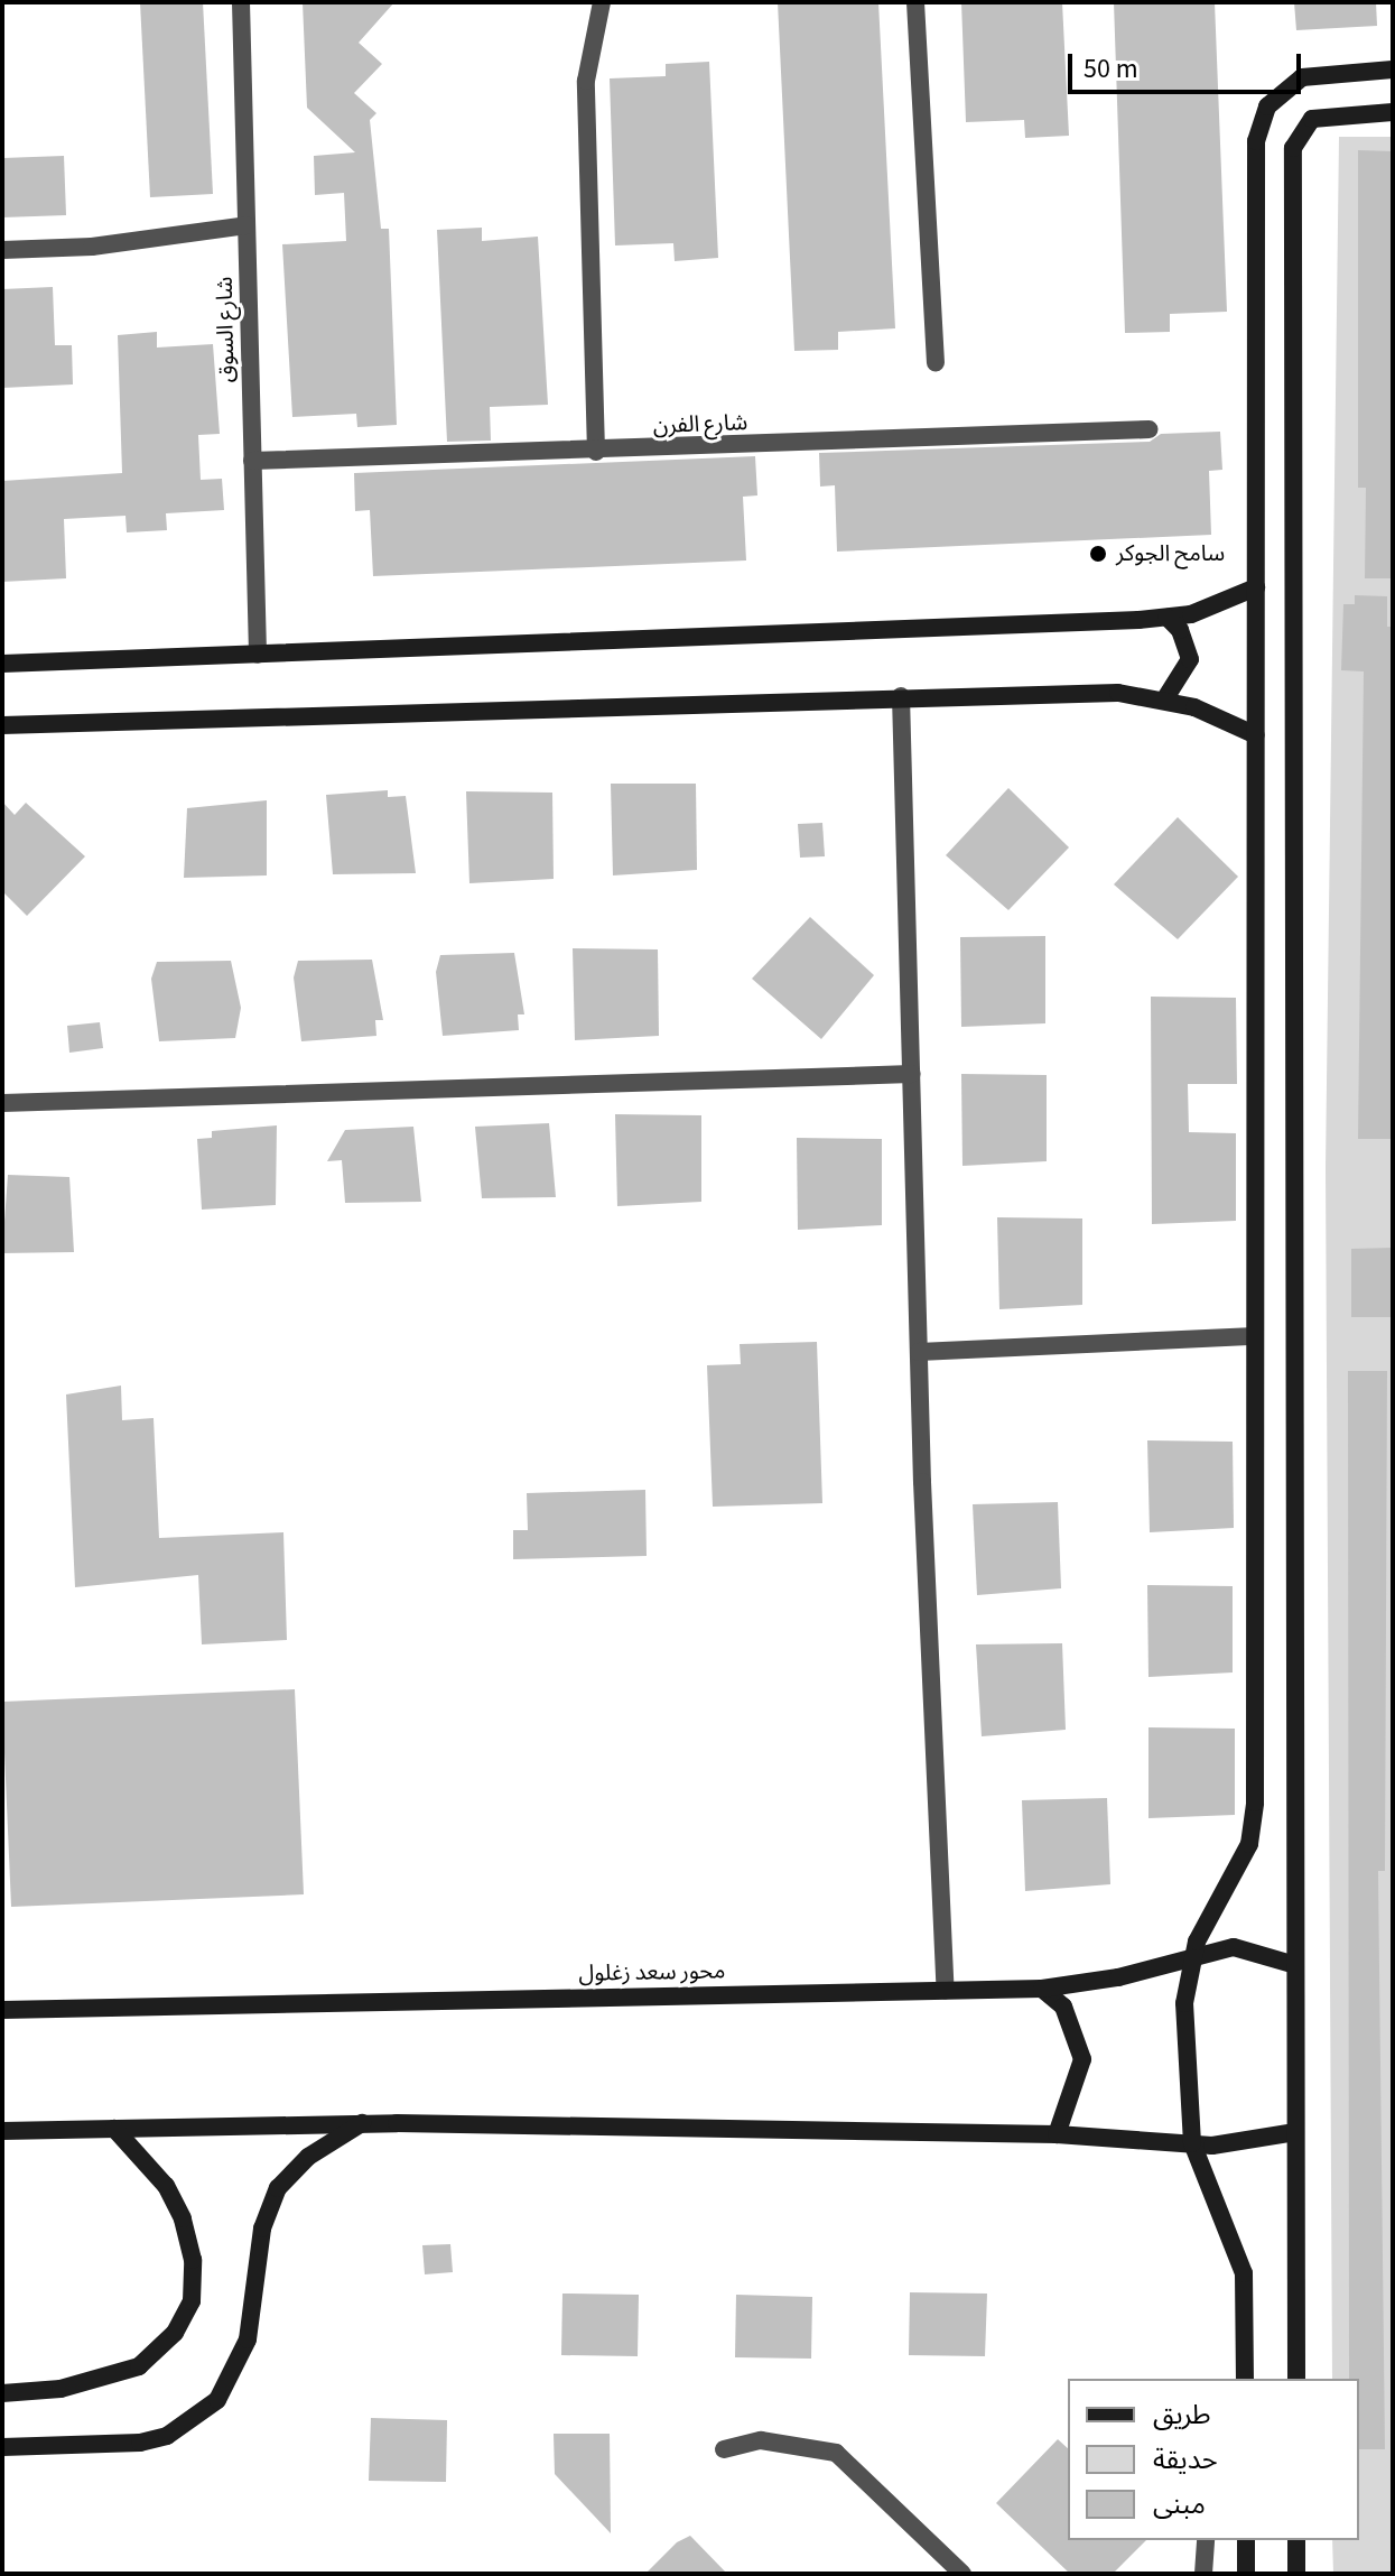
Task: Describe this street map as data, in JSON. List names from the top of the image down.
{
  "streets": {
    "main road": ["محور سعد زغلول"],
    "street": ["شارع السوق", "شارع الفرن"]
  },
  "crossings": [
    ["شارع السوق", "شارع الفرن"]
  ],
  "places": ["سامح الجوكر"],
  "legend": ["طريق", "حديقة", "مبنى"],
  "scale_bar": "50 m"
}
